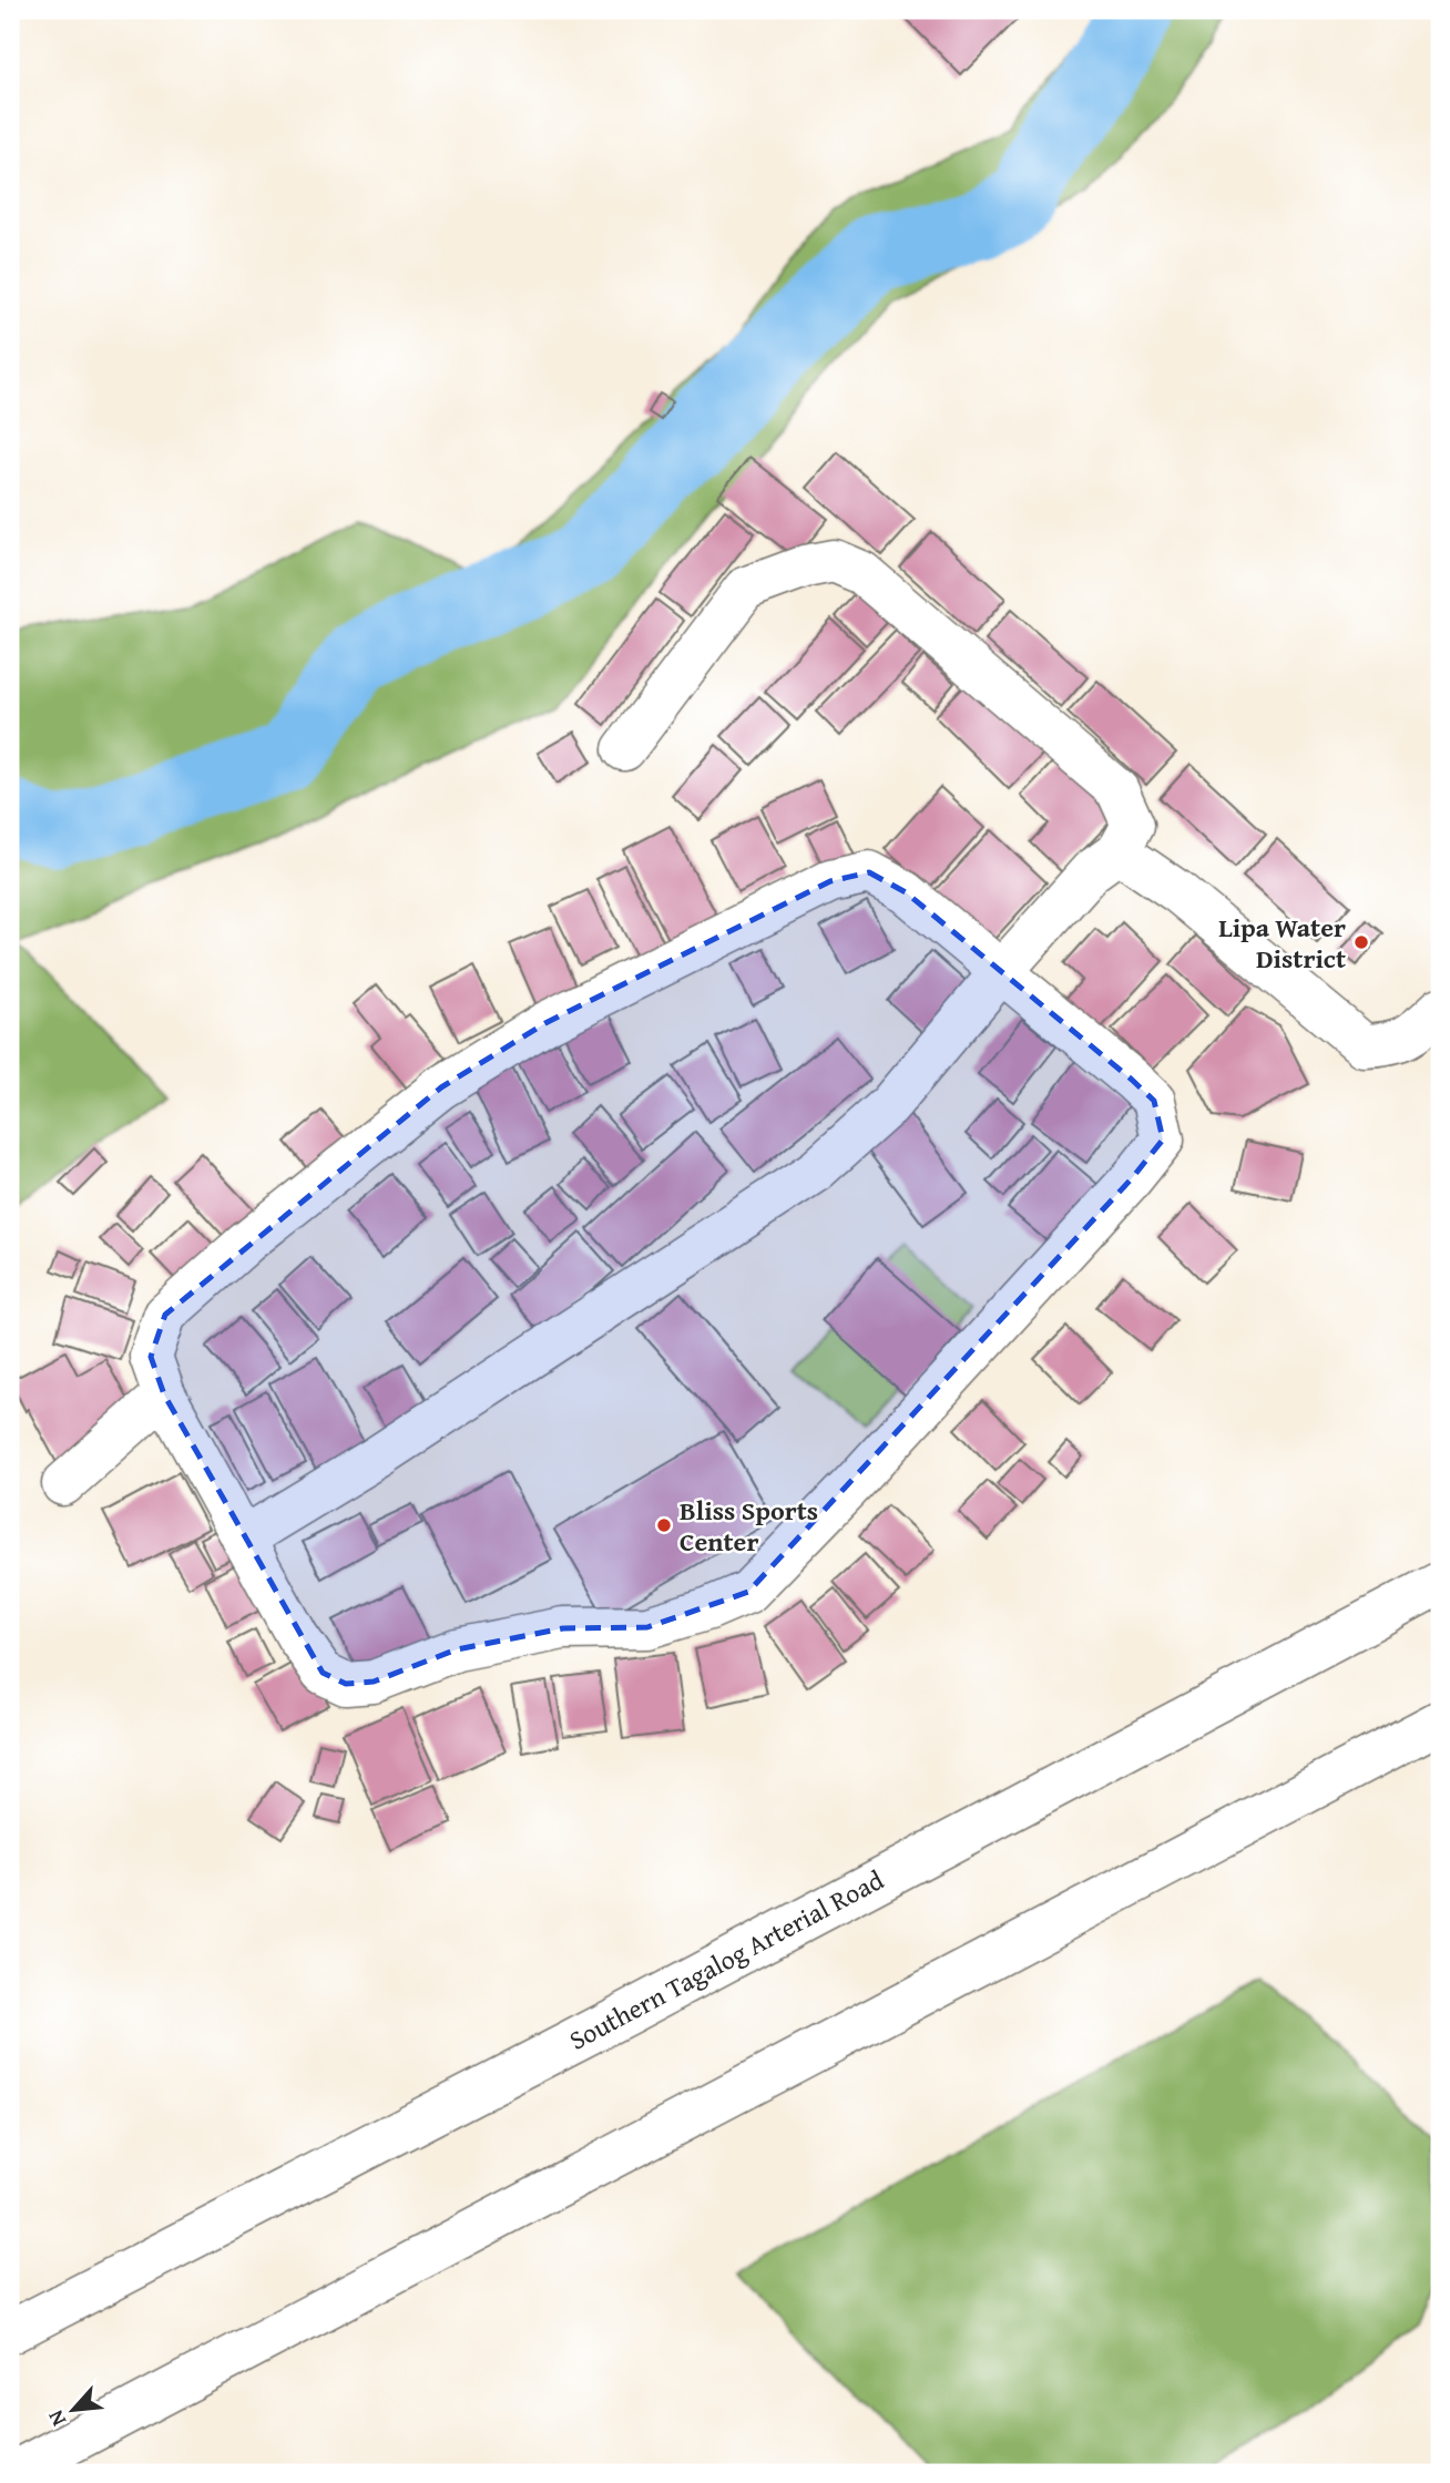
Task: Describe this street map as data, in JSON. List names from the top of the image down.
{
  "streets": {
    "main road": ["Southern Tagalog Arterial Road"]
  },
  "places": ["Lipa Water District", "Bliss Sports Center"],
  "north": "bottom left"
}
